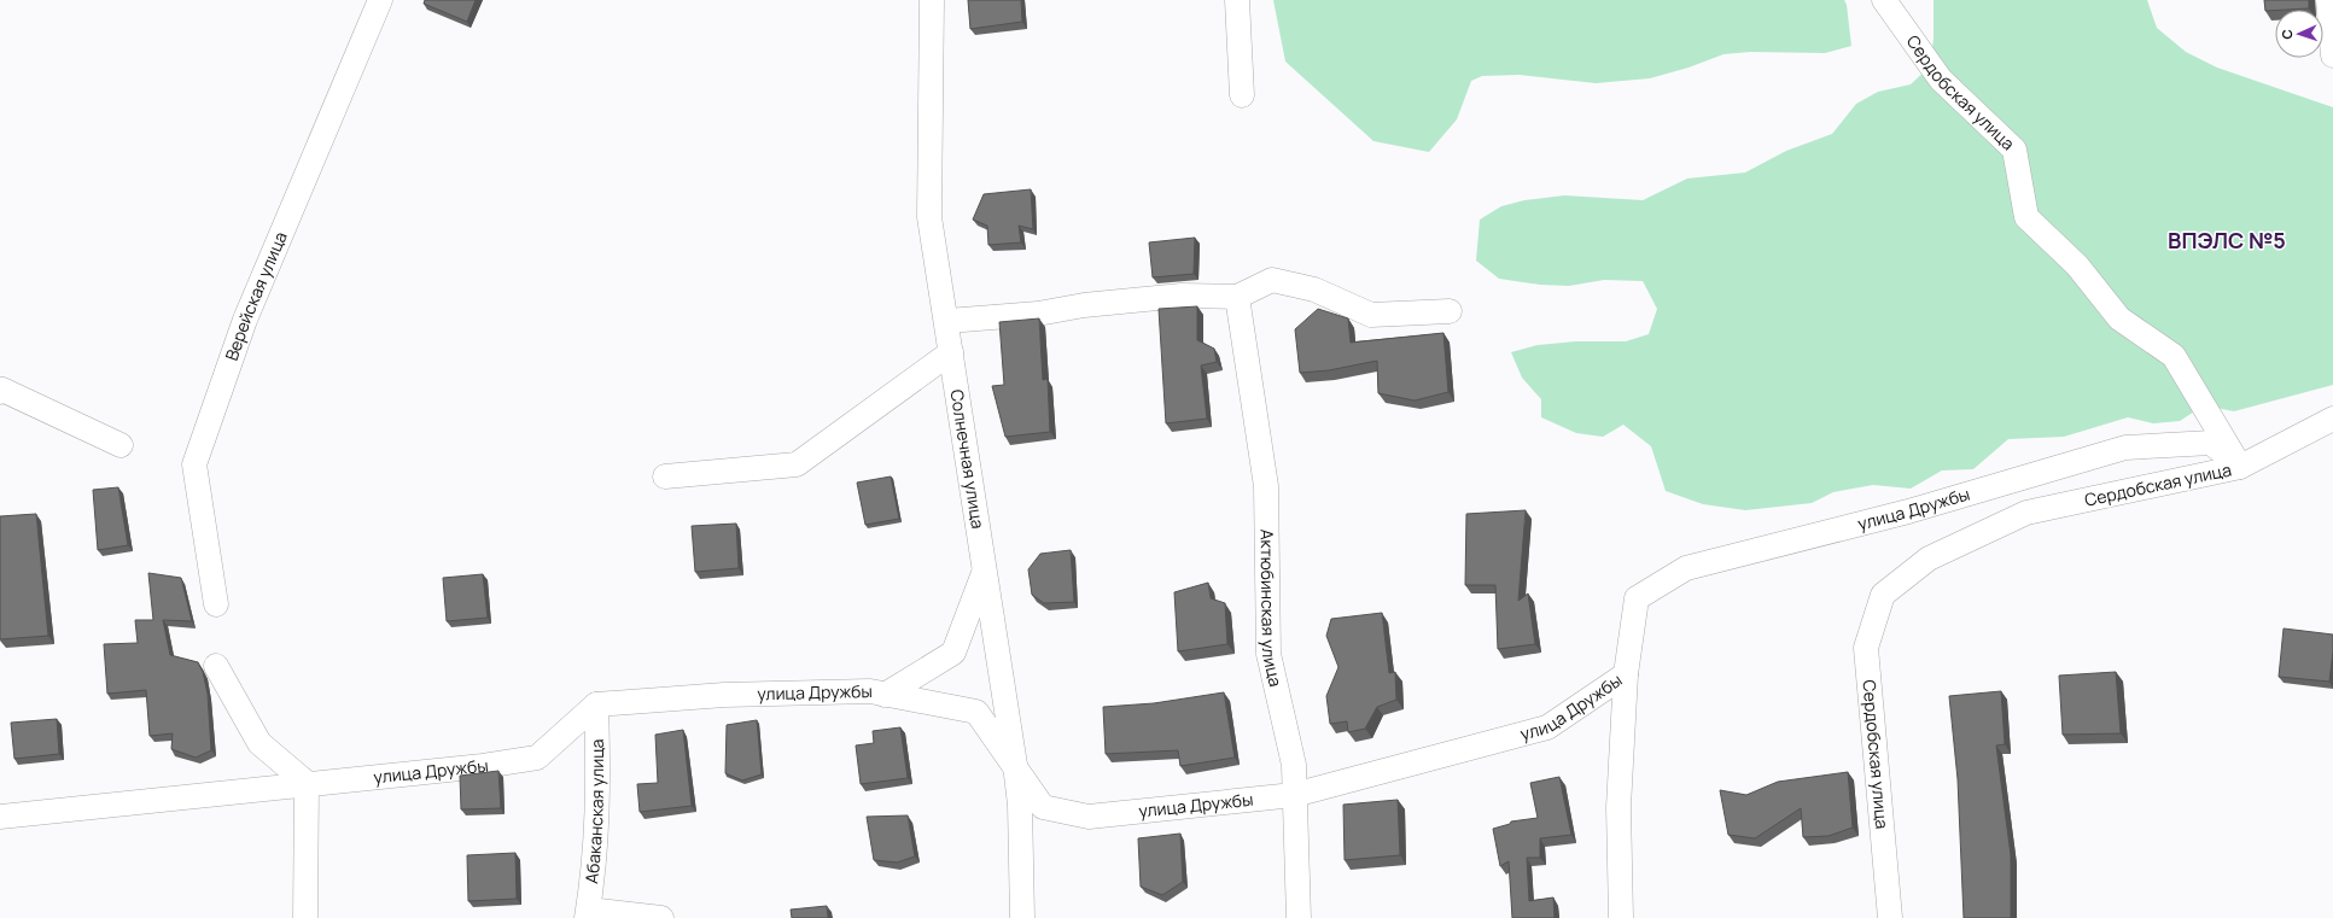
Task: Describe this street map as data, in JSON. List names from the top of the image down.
{
  "streets": {
    "street": [
      "Сердобская улица",
      "Верейская улица",
      "Солнечная улица",
      "улица Дружбы",
      "Актюбинская улица",
      "Абаканская улица"
    ]
  },
  "crossings": [
    ["Сердобская улица", "улица Дружбы"],
    ["Солнечная улица", "улица Дружбы"],
    ["улица Дружбы", "Актюбинская улица"],
    ["улица Дружбы", "Абаканская улица"]
  ],
  "districts": ["ВПЭЛС №5"],
  "north": "left"
}
